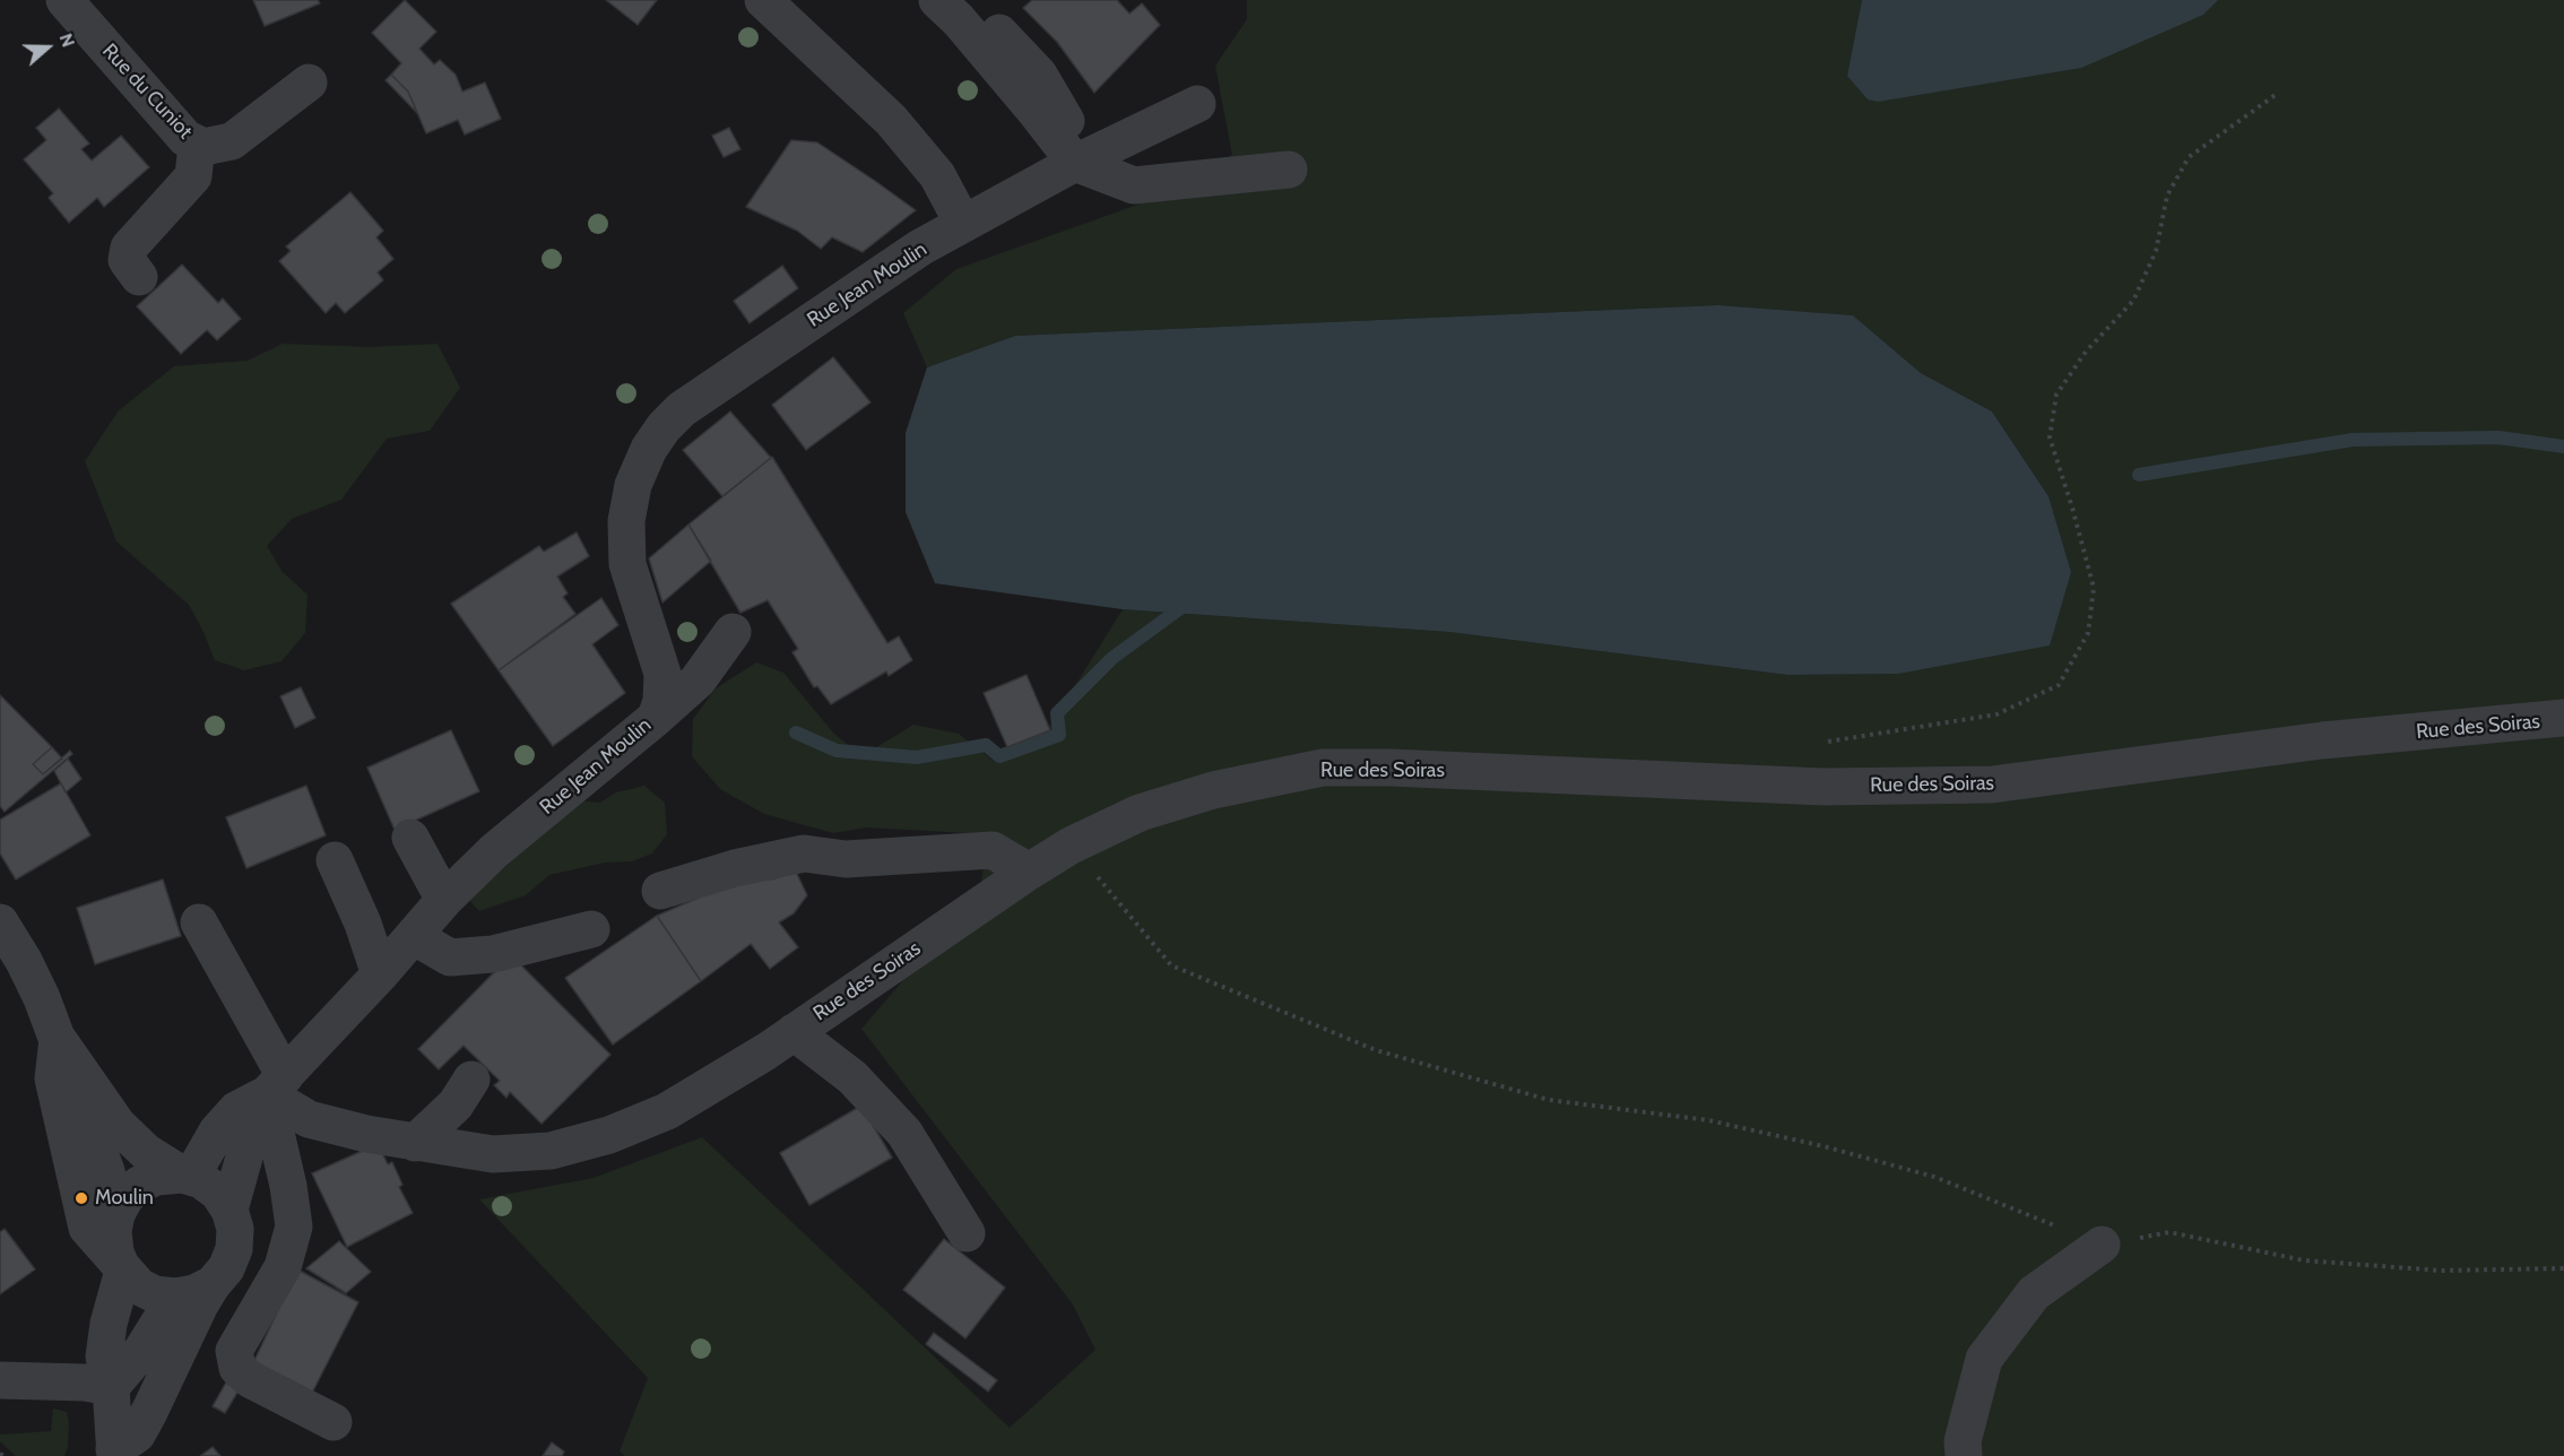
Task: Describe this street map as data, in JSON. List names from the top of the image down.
{
  "streets": {
    "street": ["Rue du Cuniot", "Rue Jean Moulin", "Rue des Soiras"]
  },
  "crossings": [
    ["Rue Jean Moulin", "Rue des Soiras"]
  ],
  "places": ["Moulin"],
  "north": "right"
}
